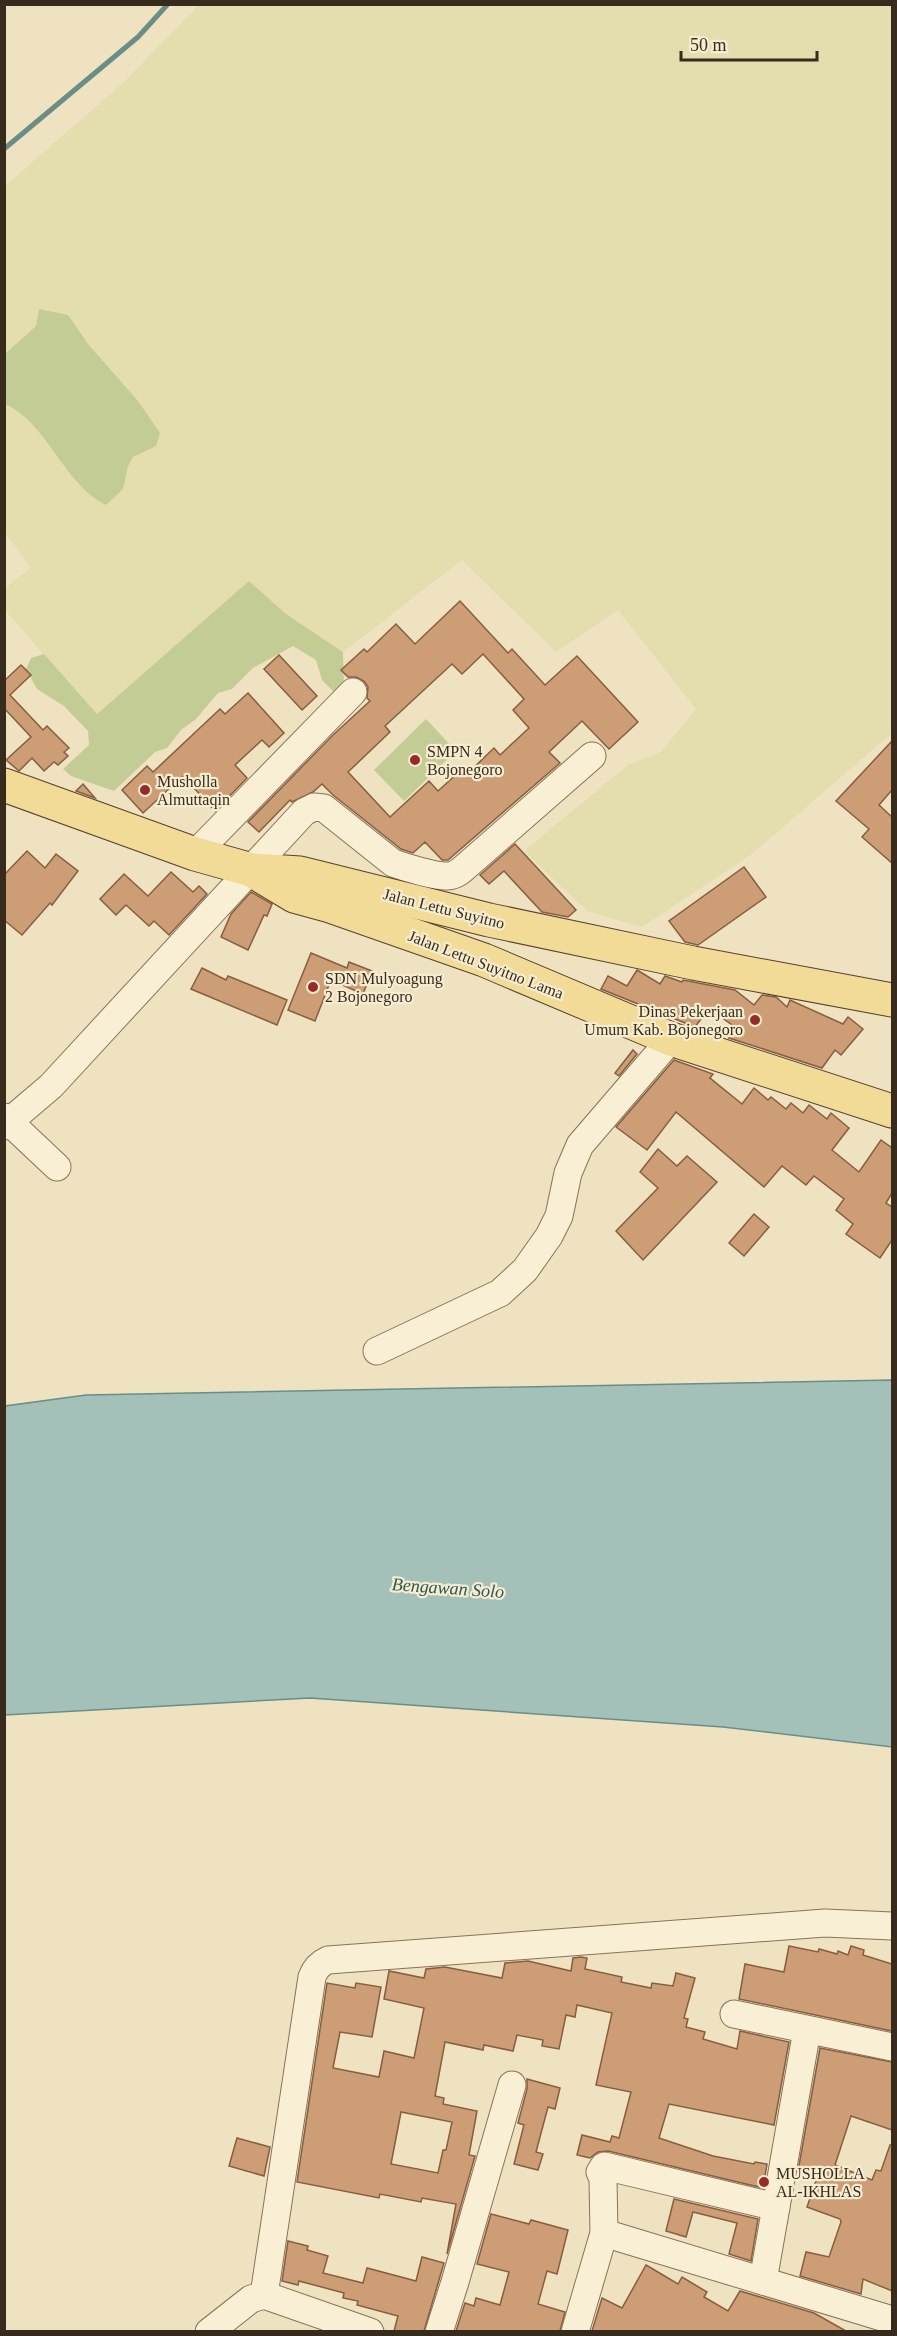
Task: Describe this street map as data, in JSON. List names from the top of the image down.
{
  "streets": {
    "main road": ["Jalan Lettu Suyitno", "Jalan Lettu Suyitno Lama"]
  },
  "crossings": [
    ["Jalan Lettu Suyitno", "Jalan Lettu Suyitno Lama"]
  ],
  "water": ["Bengawan Solo"],
  "places": [
    "SMPN 4 Bojonegoro",
    "Musholla Almuttaqin",
    "SDN Mulyoagung 2 Bojonegoro",
    "Dinas Pekerjaan Umum Kab. Bojonegoro",
    "MUSHOLLA AL-IKHLAS"
  ],
  "scale_bar": "50 m"
}
